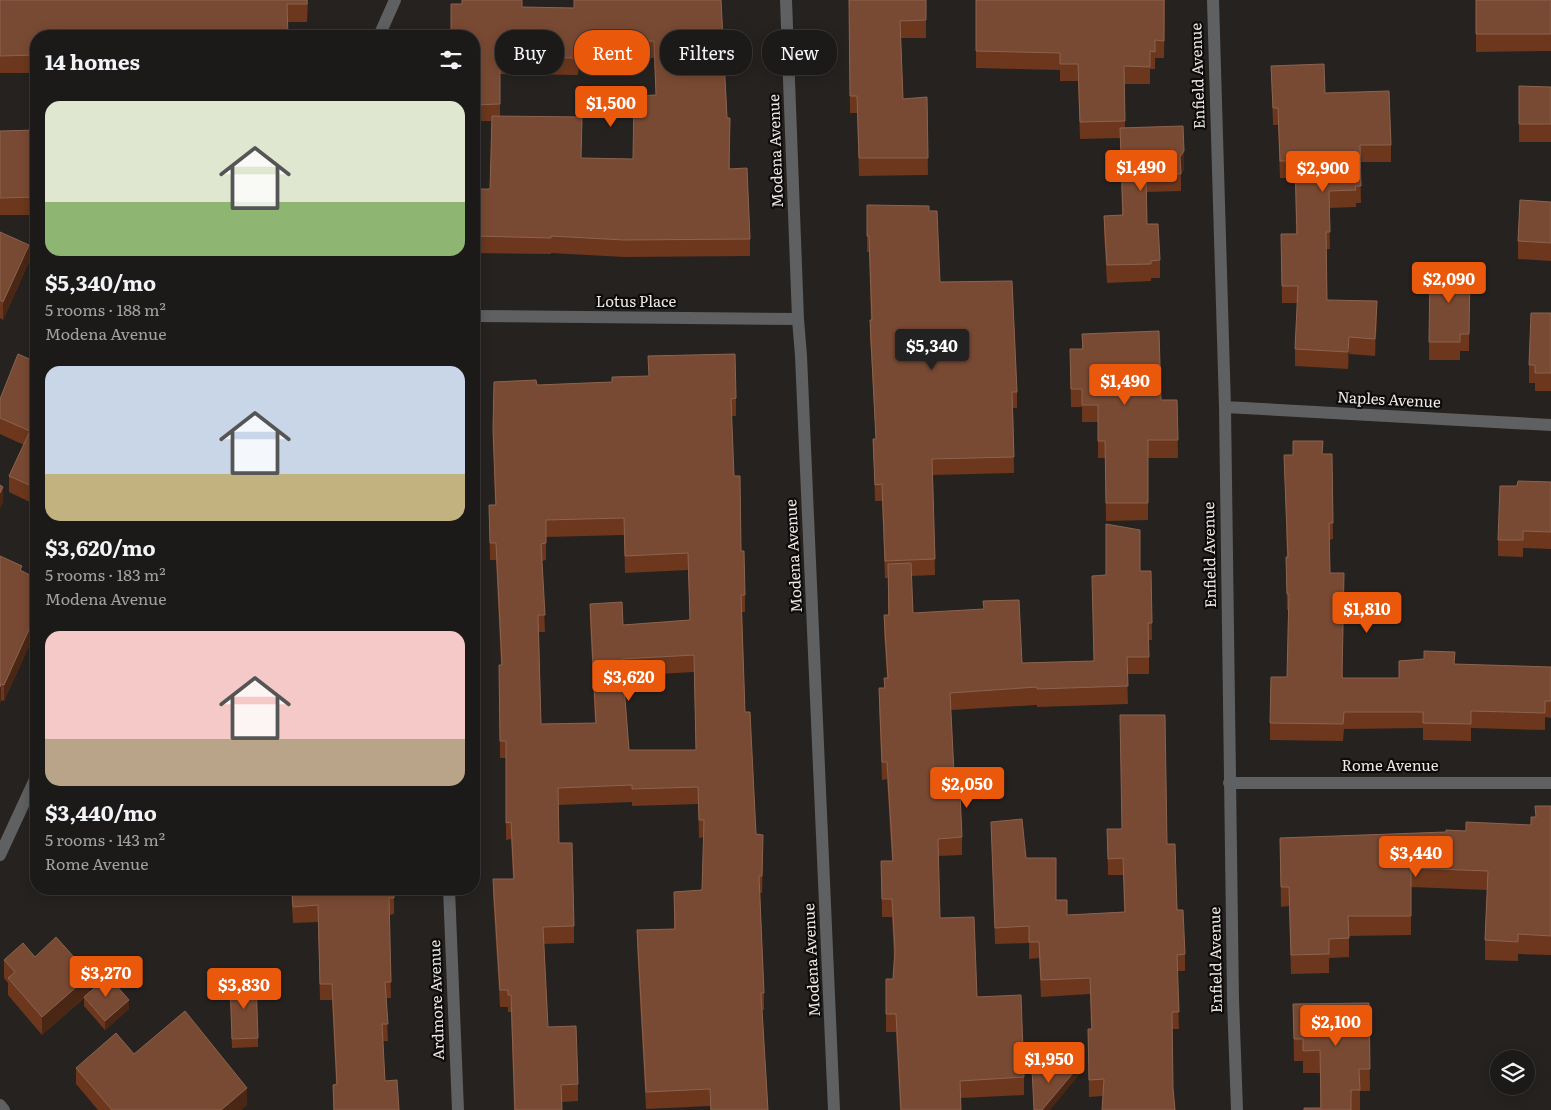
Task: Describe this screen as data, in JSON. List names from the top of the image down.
{
  "streets": {
    "street": [
      "Enfield Avenue",
      "Modena Avenue",
      "Lotus Place",
      "Naples Avenue",
      "Rome Avenue",
      "Ardmore Avenue"
    ]
  },
  "crossings": [
    ["Enfield Avenue", "Naples Avenue"],
    ["Enfield Avenue", "Rome Avenue"],
    ["Modena Avenue", "Lotus Place"]
  ],
  "page": {
    "chip": [
      "Buy",
      "Rent",
      "Filters",
      "New"
    ],
    "heading": "14 homes",
    "price": [
      "$1,500",
      "$1,490",
      "$2,900",
      "$2,090",
      "$5,340",
      "$1,490",
      "$1,810",
      "$3,620",
      "$2,050",
      "$3,440",
      "$3,270",
      "$3,830",
      "$2,100",
      "$1,950"
    ],
    "list": [
      {
        "name": "$5,340/mo",
        "note": "5 rooms · 188 m² · Modena Avenue"
      },
      {
        "name": "$3,620/mo",
        "note": "5 rooms · 183 m² · Modena Avenue"
      },
      {
        "name": "$3,440/mo",
        "note": "5 rooms · 143 m² · Rome Avenue"
      }
    ]
  }
}
